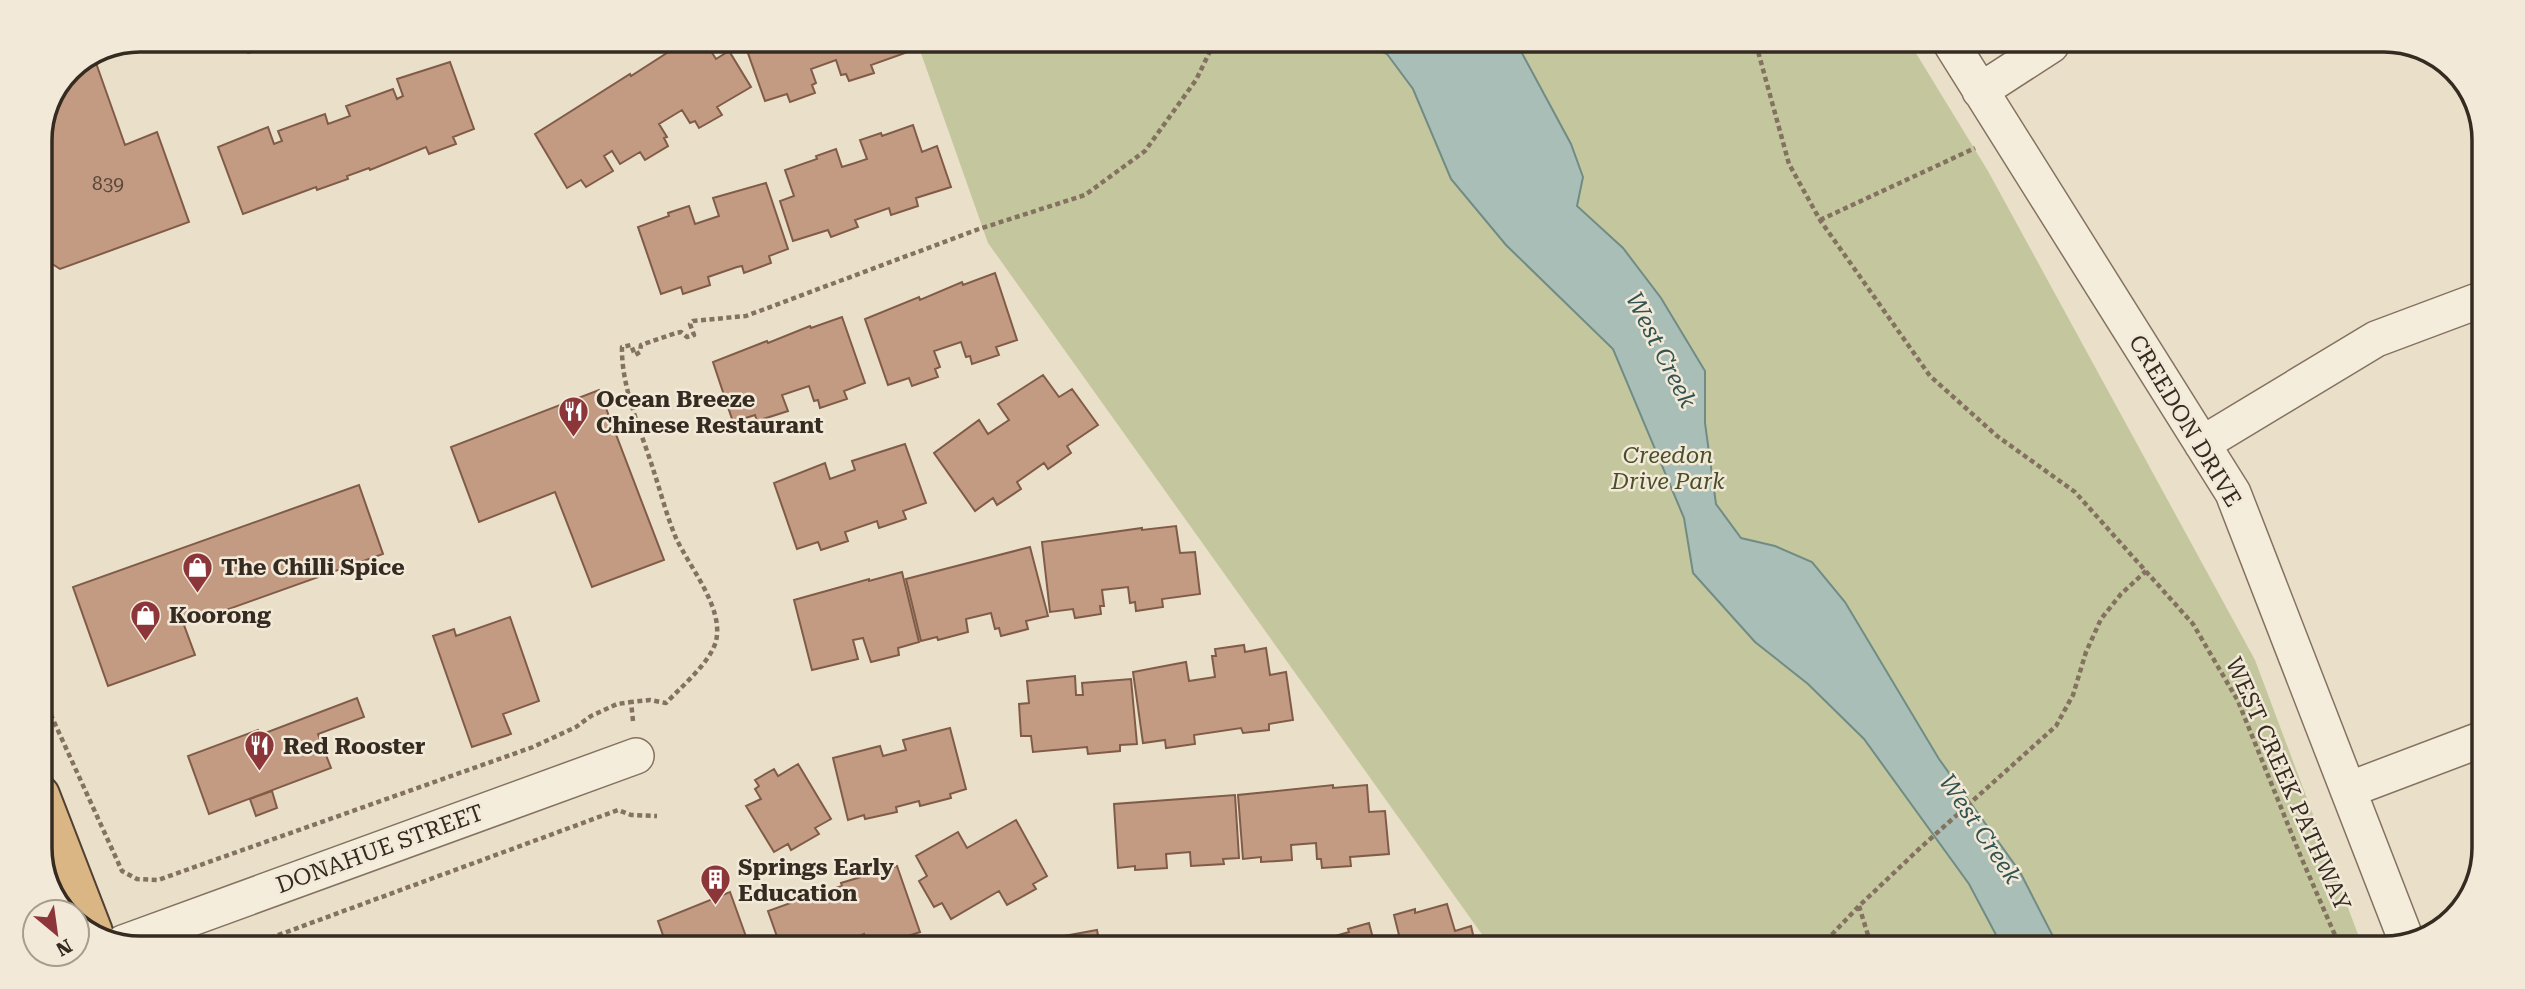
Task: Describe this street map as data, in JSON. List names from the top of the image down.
{
  "streets": {
    "street": ["CREEDON DRIVE", "DONAHUE STREET"],
    "path": ["WEST CREEK PATHWAY"]
  },
  "water": ["West Creek"],
  "parks": ["Creedon Drive Park"],
  "places": {
    "restaurant": ["Ocean Breeze Chinese Restaurant", "Red Rooster"],
    "shop": ["The Chilli Spice", "Koorong"],
    "building": ["Springs Early Education"]
  },
  "house_numbers": ["839"],
  "north": "bottom right"
}
